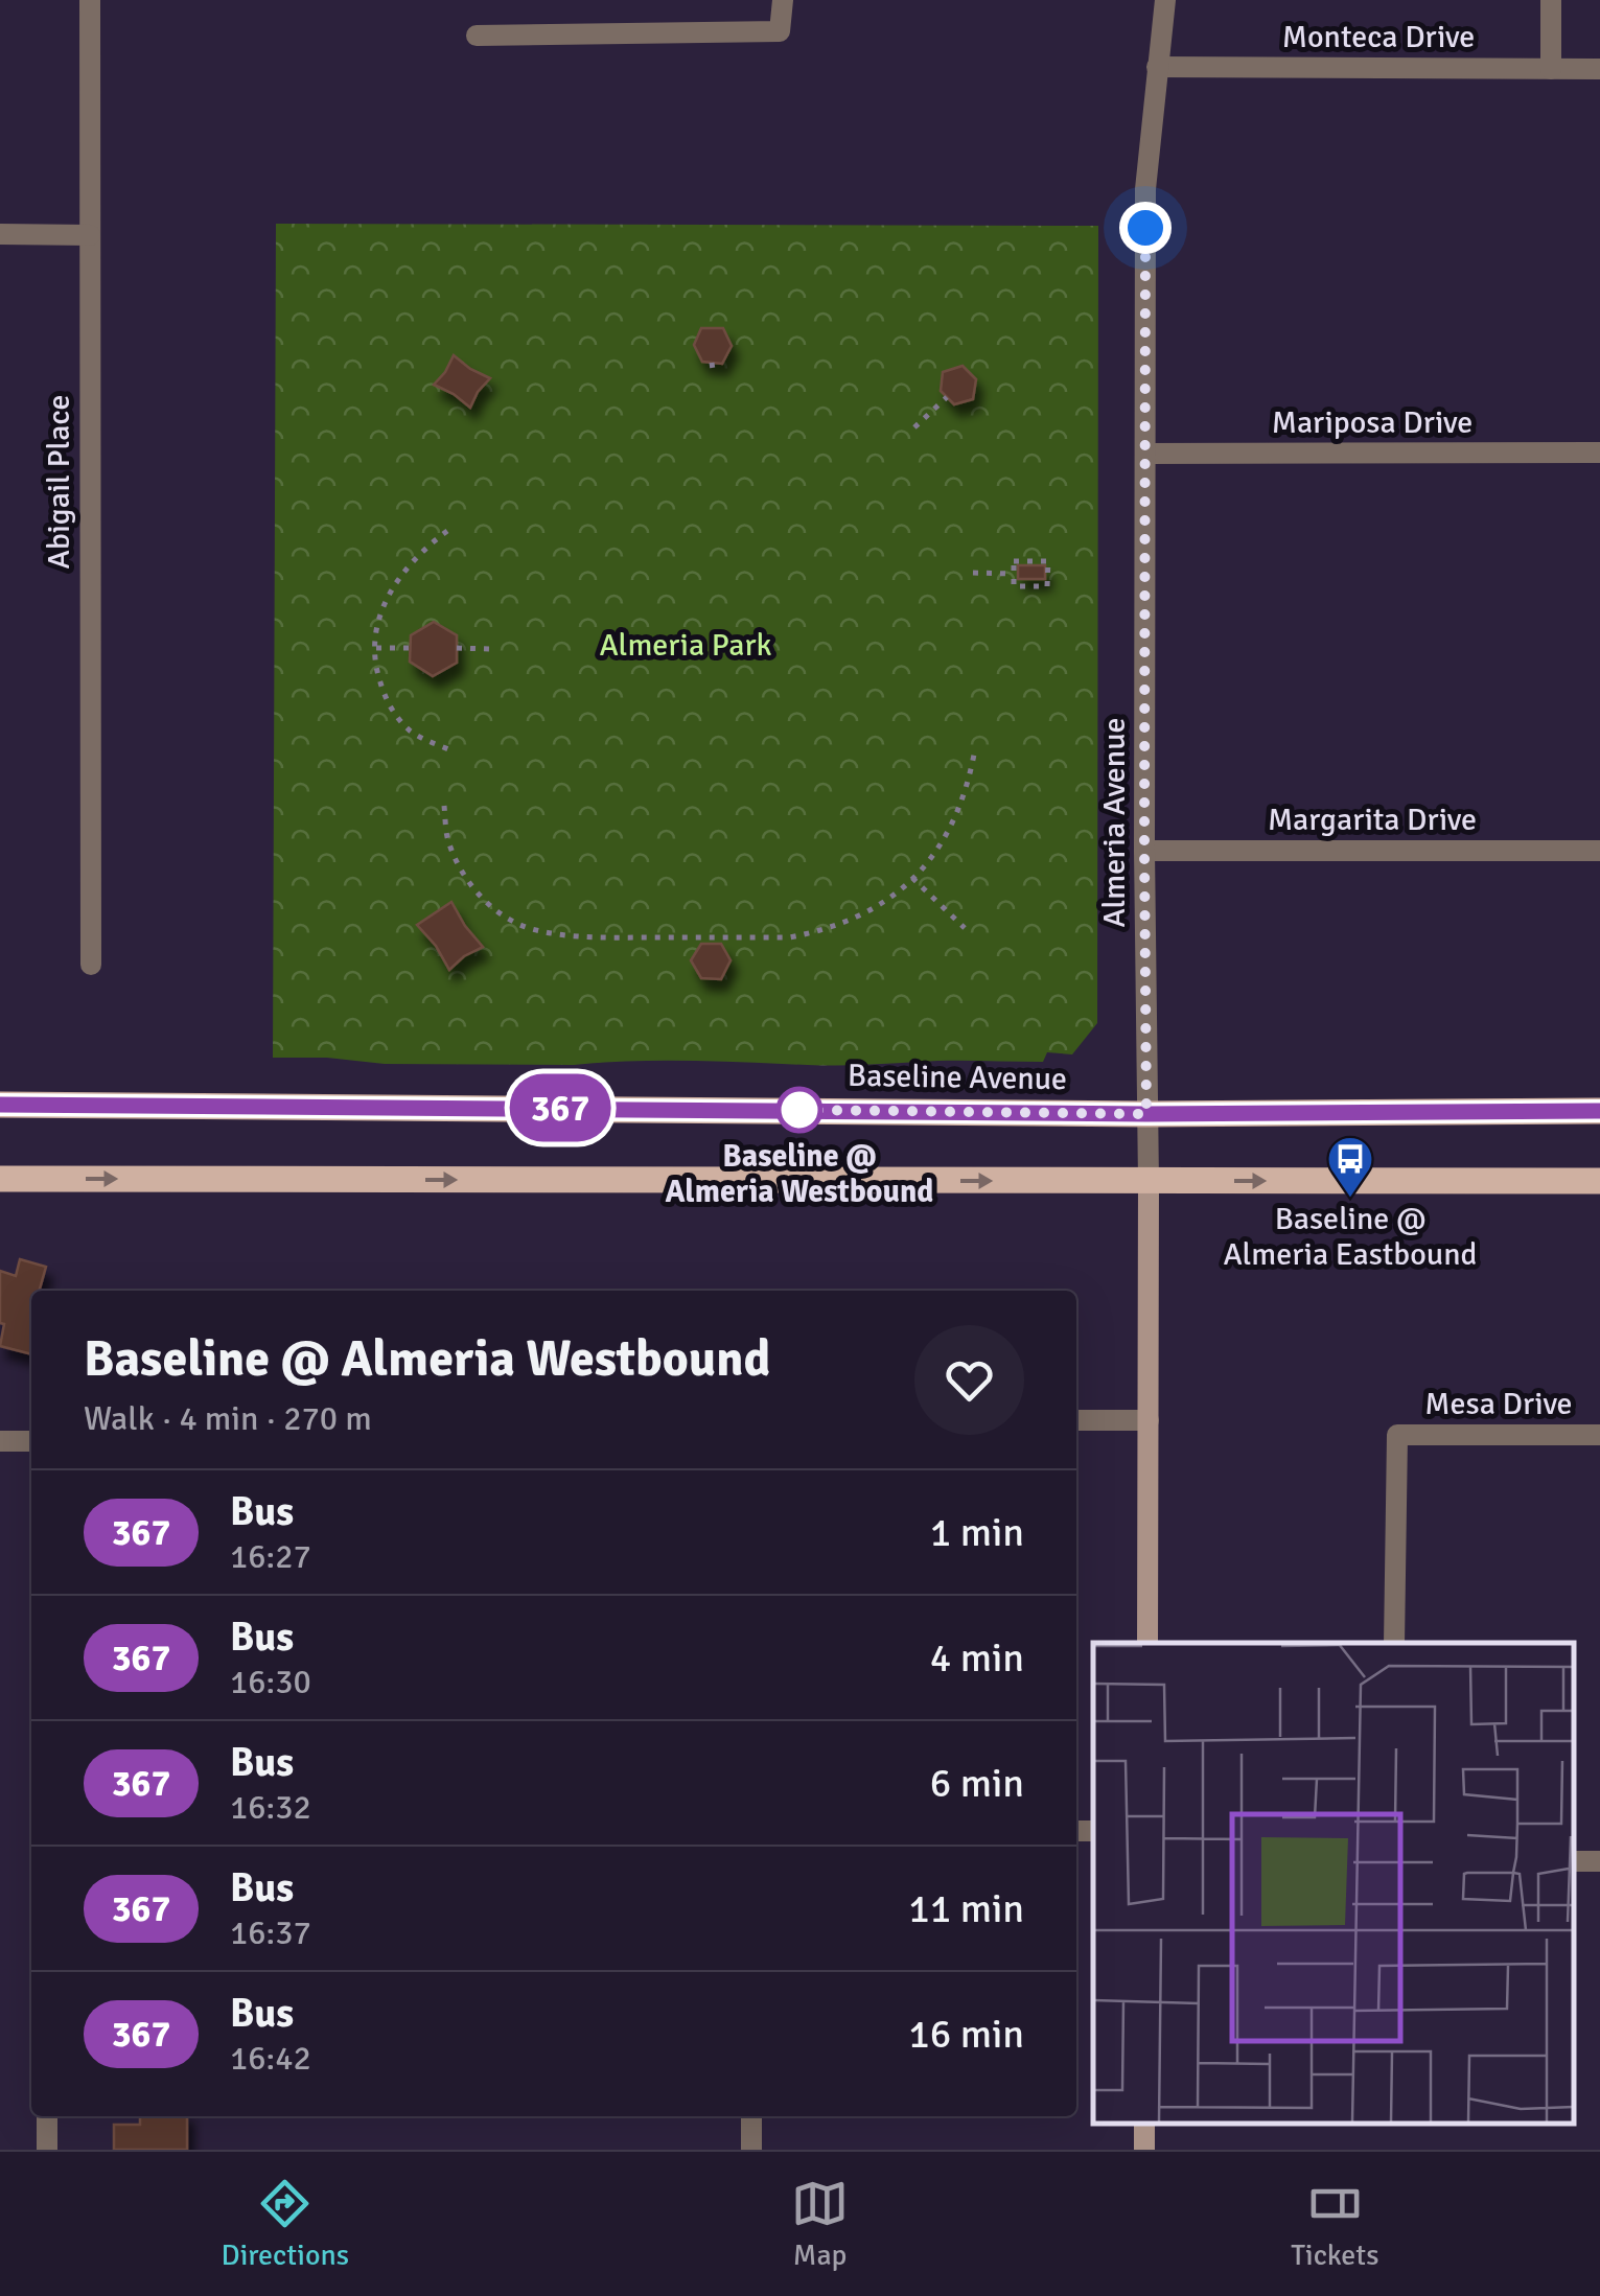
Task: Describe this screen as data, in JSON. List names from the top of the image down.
{
  "streets": {
    "main road": ["Baseline Avenue"],
    "street": [
      "Monteca Drive",
      "Mariposa Drive",
      "Abigail Place",
      "Margarita Drive",
      "Almeria Avenue",
      "Mesa Drive"
    ]
  },
  "crossings": [
    ["Monteca Drive", "Almeria Avenue"],
    ["Mariposa Drive", "Almeria Avenue"],
    ["Margarita Drive", "Almeria Avenue"],
    ["Almeria Avenue", "Baseline Avenue"]
  ],
  "parks": ["Almeria Park"],
  "places": {
    "other": ["Baseline @ Almeria Westbound"],
    "bus stop": ["Baseline @ Almeria Eastbound"]
  },
  "lines": ["bus line 367"],
  "page": {
    "on_map": "367",
    "heading": ["Baseline @ Almeria Westbound", "Walk · 4 min · 270 m"],
    "list": [
      {
        "mark": "367",
        "name": "Bus",
        "note": "16:27",
        "value": "1 min"
      },
      {
        "mark": "367",
        "name": "Bus",
        "note": "16:30",
        "value": "4 min"
      },
      {
        "mark": "367",
        "name": "Bus",
        "note": "16:32",
        "value": "6 min"
      },
      {
        "mark": "367",
        "name": "Bus",
        "note": "16:37",
        "value": "11 min"
      },
      {
        "mark": "367",
        "name": "Bus",
        "note": "16:42",
        "value": "16 min"
      }
    ],
    "tabs": ["Directions", "Map", "Tickets"]
  }
}
